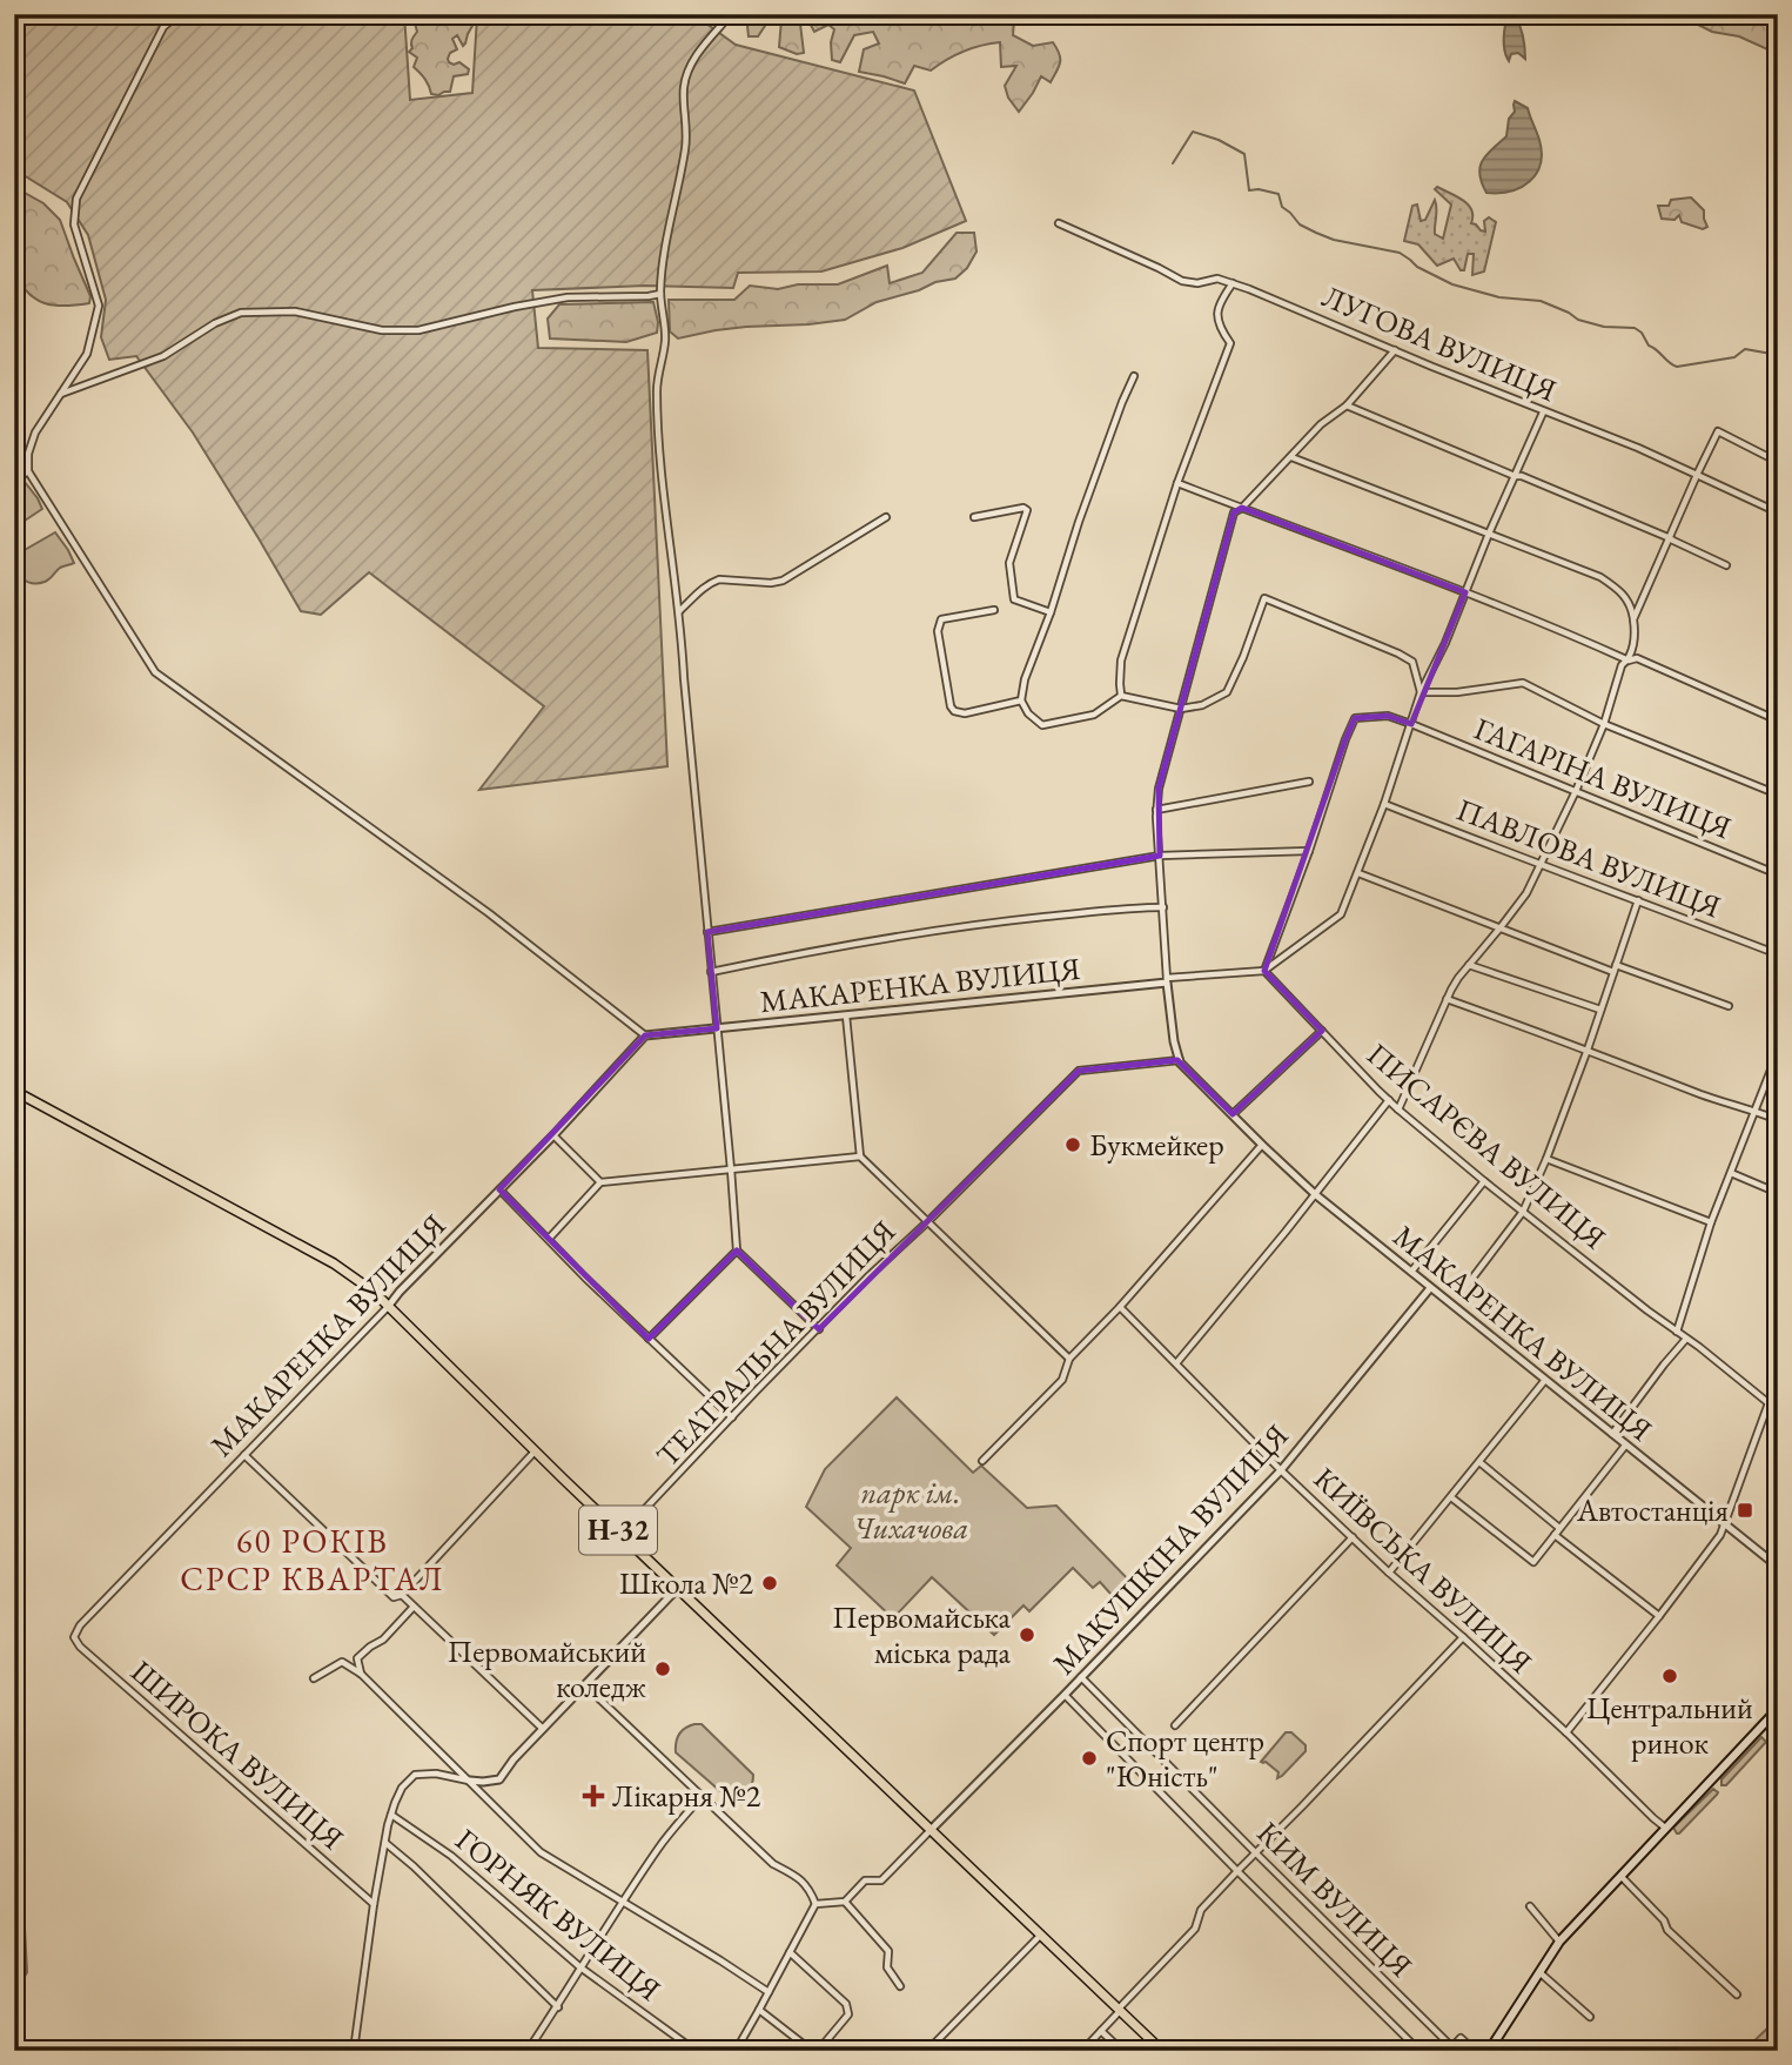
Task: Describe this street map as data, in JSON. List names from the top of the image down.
{
  "streets": {
    "main road": ["Н-32"],
    "street": [
      "ЛУГОВА ВУЛИЦЯ",
      "ГАГАРІНА ВУЛИЦЯ",
      "ПАВЛОВА ВУЛИЦЯ",
      "МАКАРЕНКА ВУЛИЦЯ",
      "ПИСАРЄВА ВУЛИЦЯ",
      "ТЕАТРАЛЬНА ВУЛИЦЯ",
      "МАКУШКІНА ВУЛИЦЯ",
      "КИЇВСЬКА ВУЛИЦЯ",
      "ШИРОКА ВУЛИЦЯ",
      "КИМ ВУЛИЦЯ",
      "ГОРНЯК ВУЛИЦЯ"
    ]
  },
  "crossings": [
    ["МАКАРЕНКА ВУЛИЦЯ", "ТЕАТРАЛЬНА ВУЛИЦЯ"],
    ["МАКАРЕНКА ВУЛИЦЯ", "Н-32"],
    ["МАКАРЕНКА ВУЛИЦЯ", "МАКУШКІНА ВУЛИЦЯ"],
    ["МАКАРЕНКА ВУЛИЦЯ", "ШИРОКА ВУЛИЦЯ"],
    ["ТЕАТРАЛЬНА ВУЛИЦЯ", "Н-32"],
    ["Н-32", "МАКУШКІНА ВУЛИЦЯ"],
    ["МАКУШКІНА ВУЛИЦЯ", "КИЇВСЬКА ВУЛИЦЯ"],
    ["МАКУШКІНА ВУЛИЦЯ", "КИМ ВУЛИЦЯ"]
  ],
  "districts": ["60 РОКІВ СРСР КВАРТАЛ"],
  "parks": ["парк ім. Чихачова"],
  "places": {
    "other": [
      "Букмейкер",
      "Школа №2",
      "Первомайська міська рада",
      "Первомайський коледж",
      "Центральний ринок",
      "Спорт центр \"Юність\""
    ],
    "transit": ["Автостанція"],
    "health": ["Лікарня №2"]
  }
}
